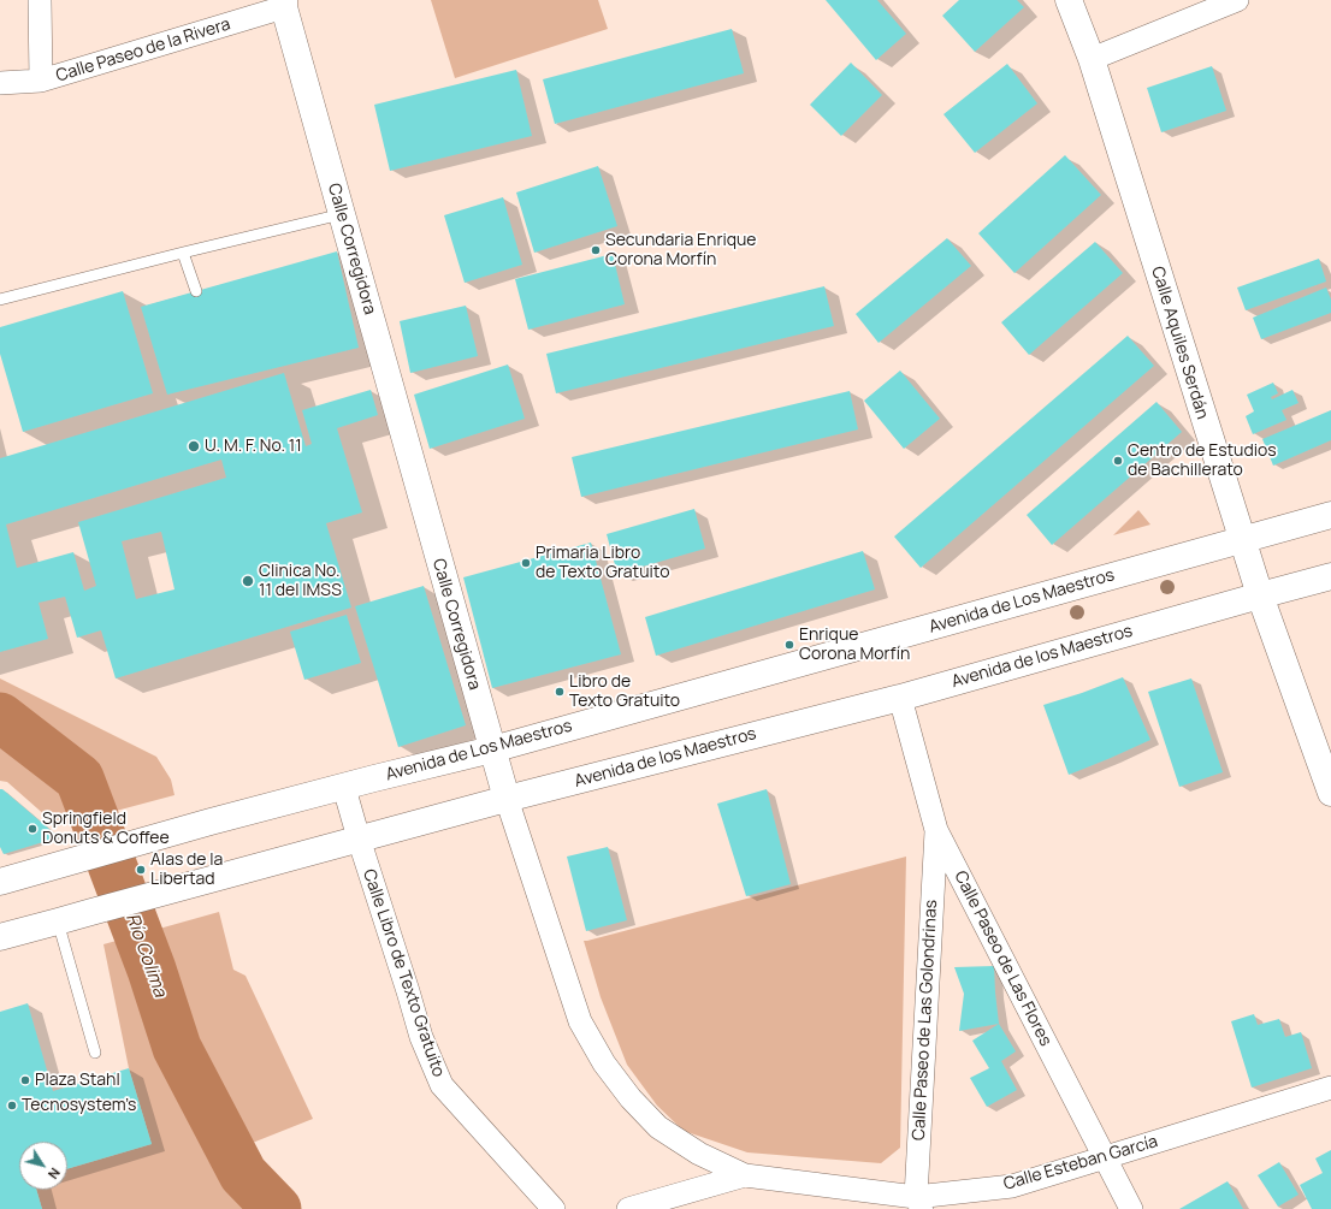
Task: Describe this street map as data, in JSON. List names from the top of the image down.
{
  "streets": {
    "main road": [
      "Calle Corregidora",
      "Calle Aquiles Serdán",
      "Avenida de Los Maestros",
      "Avenida de los Maestros"
    ],
    "street": [
      "Calle Paseo de la Rivera",
      "Calle Paseo de Las Flores",
      "Calle Libro de Texto Gratuito",
      "Calle Paseo de Las Golondrinas",
      "Calle Esteban García"
    ]
  },
  "crossings": [
    ["Calle Paseo de la Rivera", "Calle Corregidora"],
    ["Calle Corregidora", "Avenida de Los Maestros"],
    ["Calle Corregidora", "Avenida de los Maestros"],
    ["Calle Corregidora", "Calle Esteban García"],
    ["Calle Aquiles Serdán", "Avenida de Los Maestros"],
    ["Calle Aquiles Serdán", "Avenida de los Maestros"],
    ["Avenida de Los Maestros", "Calle Libro de Texto Gratuito"],
    ["Avenida de los Maestros", "Calle Paseo de Las Flores"],
    ["Avenida de los Maestros", "Calle Libro de Texto Gratuito"],
    ["Calle Paseo de Las Flores", "Calle Paseo de Las Golondrinas"],
    ["Calle Paseo de Las Flores", "Calle Esteban García"],
    ["Calle Paseo de Las Golondrinas", "Calle Esteban García"]
  ],
  "water": ["Río Colima"],
  "places": [
    "Secundaria Enrique Corona Morfín",
    "U. M. F. No. 11",
    "Centro de Estudios de Bachillerato",
    "Primaria Libro de Texto Gratuito",
    "Clinica No. 11 del IMSS",
    "Enrique Corona Morfín",
    "Libro de Texto Gratuito",
    "Springfield Donuts & Coffee",
    "Alas de la Libertad",
    "Plaza Stahl",
    "Tecnosystem’s"
  ],
  "north": "bottom right"
}
